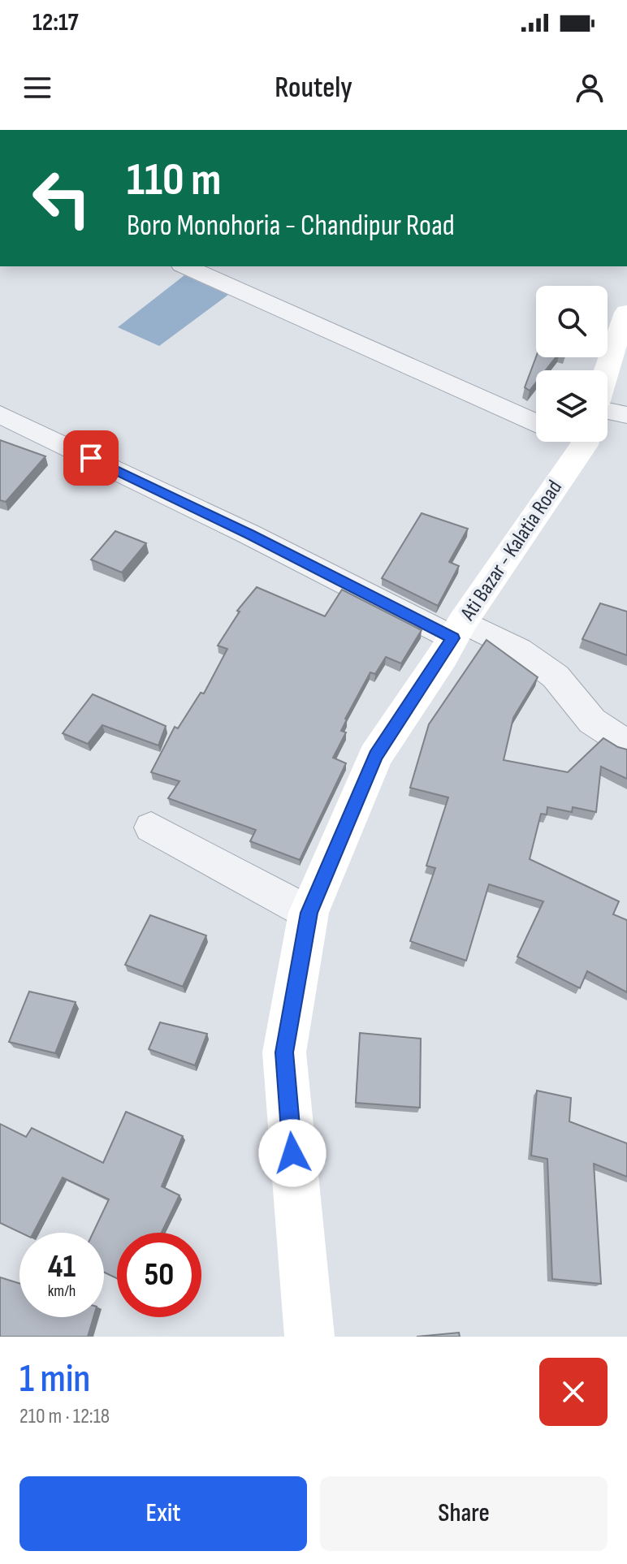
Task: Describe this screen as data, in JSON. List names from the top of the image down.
{
  "streets": {
    "main road": ["Ati Bazar - Kalatia Road"]
  },
  "page": {
    "status": "12:17",
    "header": "Routely",
    "turn": ["110 m", "Boro Monohoria - Chandipur Road"],
    "speed": "41 km/h",
    "limit": "50",
    "heading": ["1 min", "210 m · 12:18"],
    "buttons": ["Exit", "Share"]
  }
}
